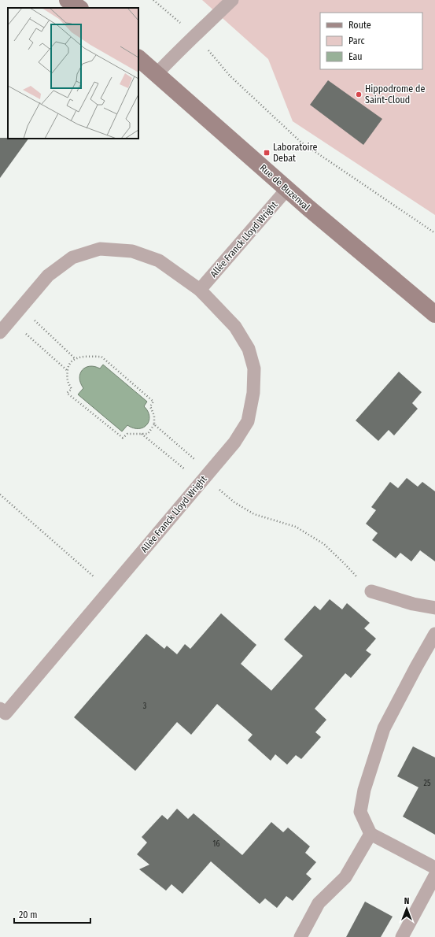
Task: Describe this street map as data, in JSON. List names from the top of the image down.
{
  "streets": {
    "main road": ["Rue de Buzenval"],
    "lane": ["Allée Franck Lloyd Wright"]
  },
  "crossings": [
    ["Rue de Buzenval", "Allée Franck Lloyd Wright"]
  ],
  "places": {
    "other": ["Hippodrome de Saint-Cloud"],
    "transit": ["Laboratoire Debat"]
  },
  "house_numbers": ["3", "25", "16"],
  "legend": ["Route", "Parc", "Eau"],
  "scale_bar": "20 m",
  "north": "top"
}
